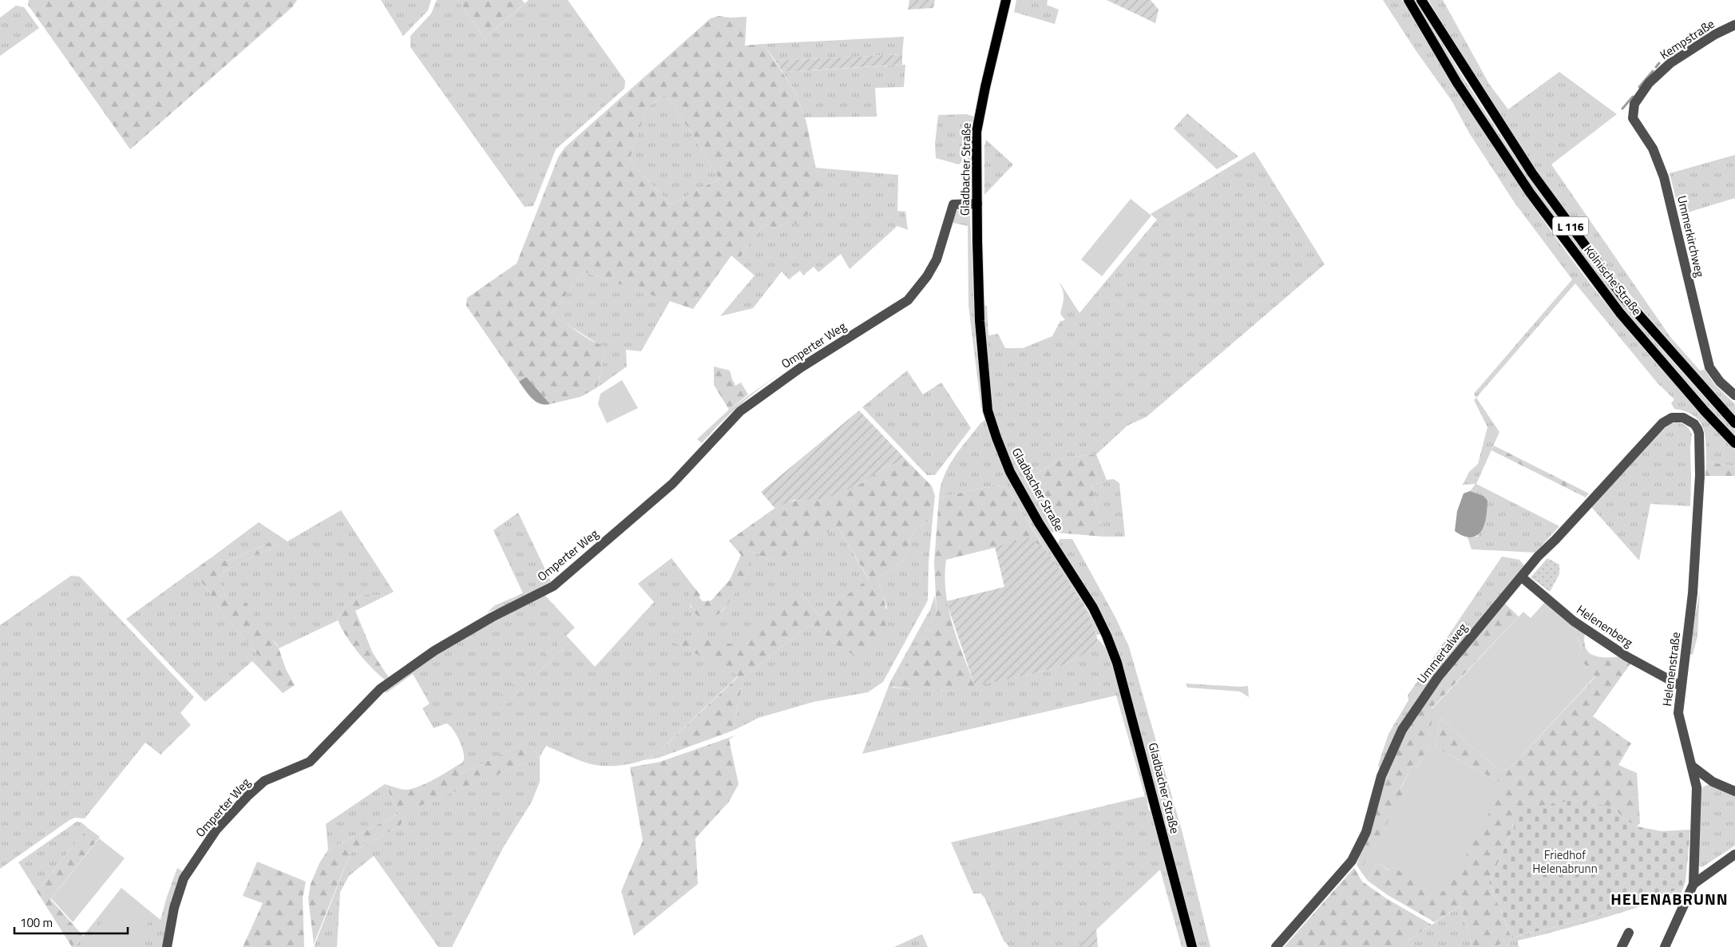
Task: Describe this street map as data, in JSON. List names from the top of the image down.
{
  "streets": {
    "main road": ["Gladbacher Straße", "L 116", "Kölnische Straße"],
    "street": [
      "Kempstraße",
      "Ummerkirchweg",
      "Omperter Weg",
      "Helenenberg",
      "Ummertalweg",
      "Helenenstraße"
    ]
  },
  "crossings": [
    ["Kempstraße", "Ummerkirchweg"],
    ["Gladbacher Straße", "Omperter Weg"],
    ["Helenenberg", "Ummertalweg"],
    ["Helenenberg", "Helenenstraße"],
    ["Ummertalweg", "Helenenstraße"]
  ],
  "districts": ["HELENABRUNN"],
  "parks": ["Friedhof Helenabrunn"],
  "scale_bar": "100 m"
}
